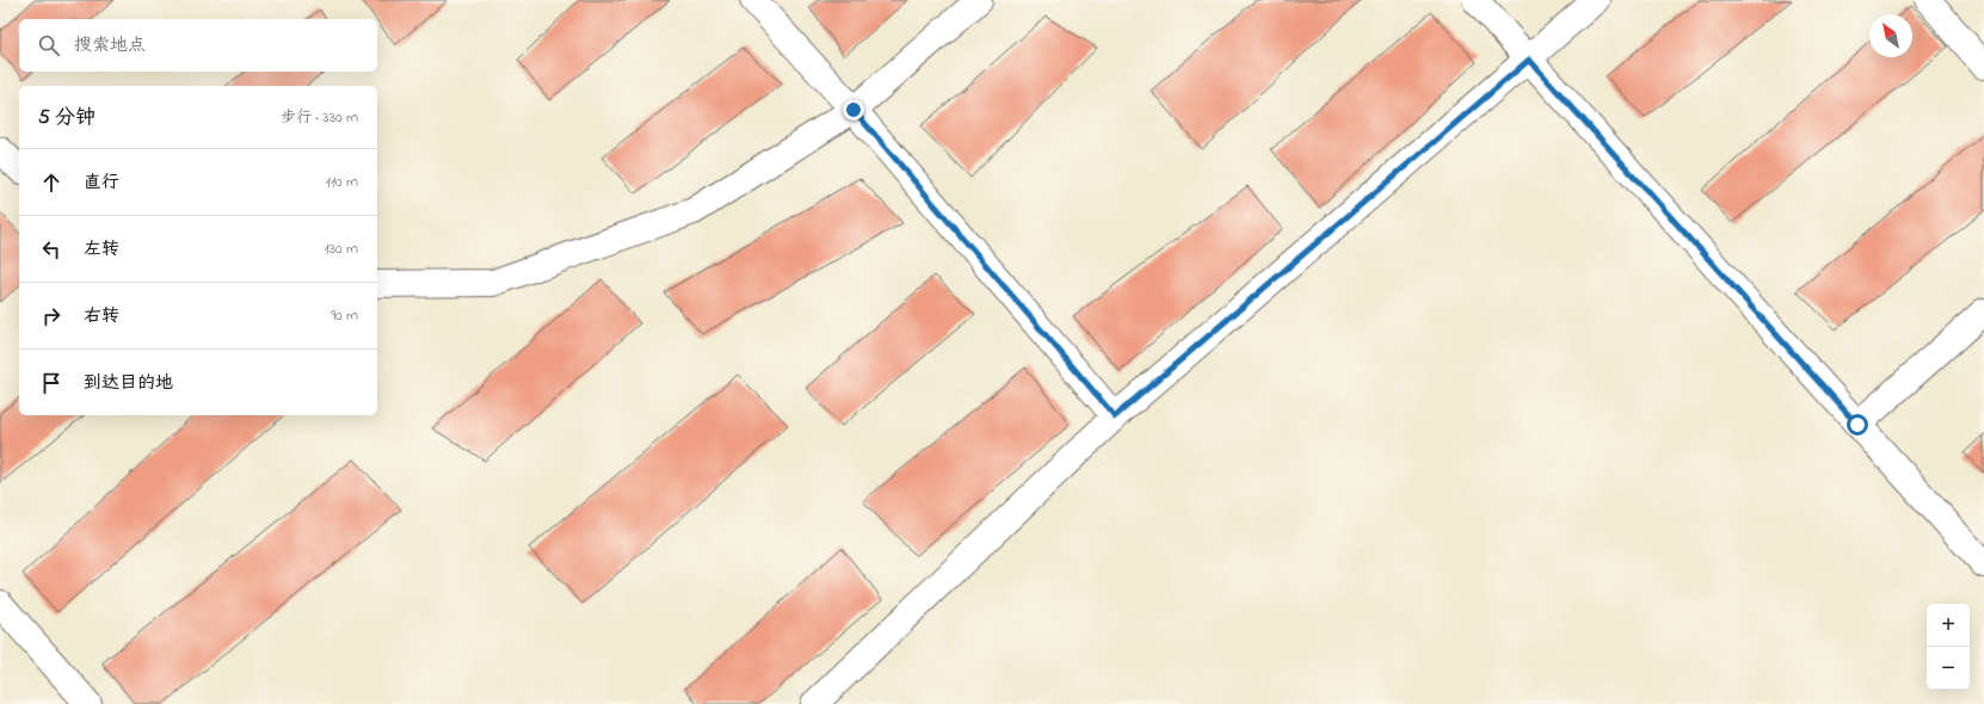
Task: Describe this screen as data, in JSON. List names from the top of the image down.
{
  "north": "top left",
  "page": {
    "search": "搜索地点",
    "heading": ["5 分钟", "步行 · 330 m"],
    "list": [
      ["直行", "110 m"],
      ["左转", "130 m"],
      ["右转", "90 m"],
      "到达目的地"
    ],
    "map_buttons": ["+", "−"]
  }
}
